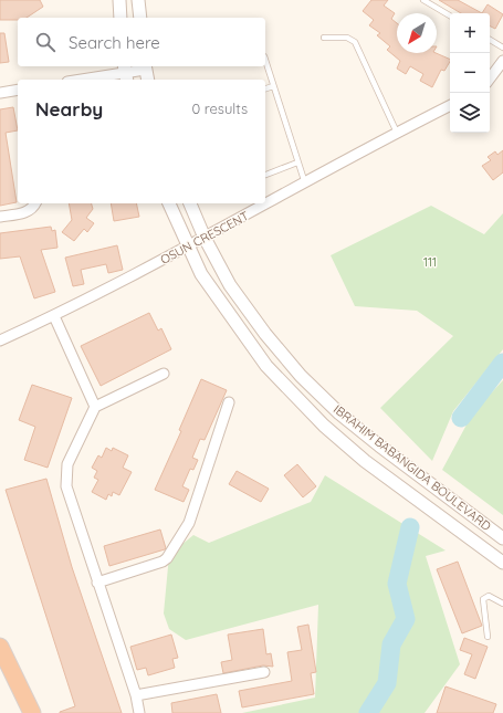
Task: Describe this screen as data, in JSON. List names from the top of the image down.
{
  "streets": {
    "street": ["OSUN CRESCENT", "IBRAHIM BABANGIDA BOULEVARD"]
  },
  "crossings": [
    ["OSUN CRESCENT", "IBRAHIM BABANGIDA BOULEVARD"]
  ],
  "parks": ["111"],
  "north": "bottom left",
  "page": {
    "map_buttons": ["+", "−"],
    "search": "Search here",
    "heading": ["Nearby", "0 results"]
  }
}
